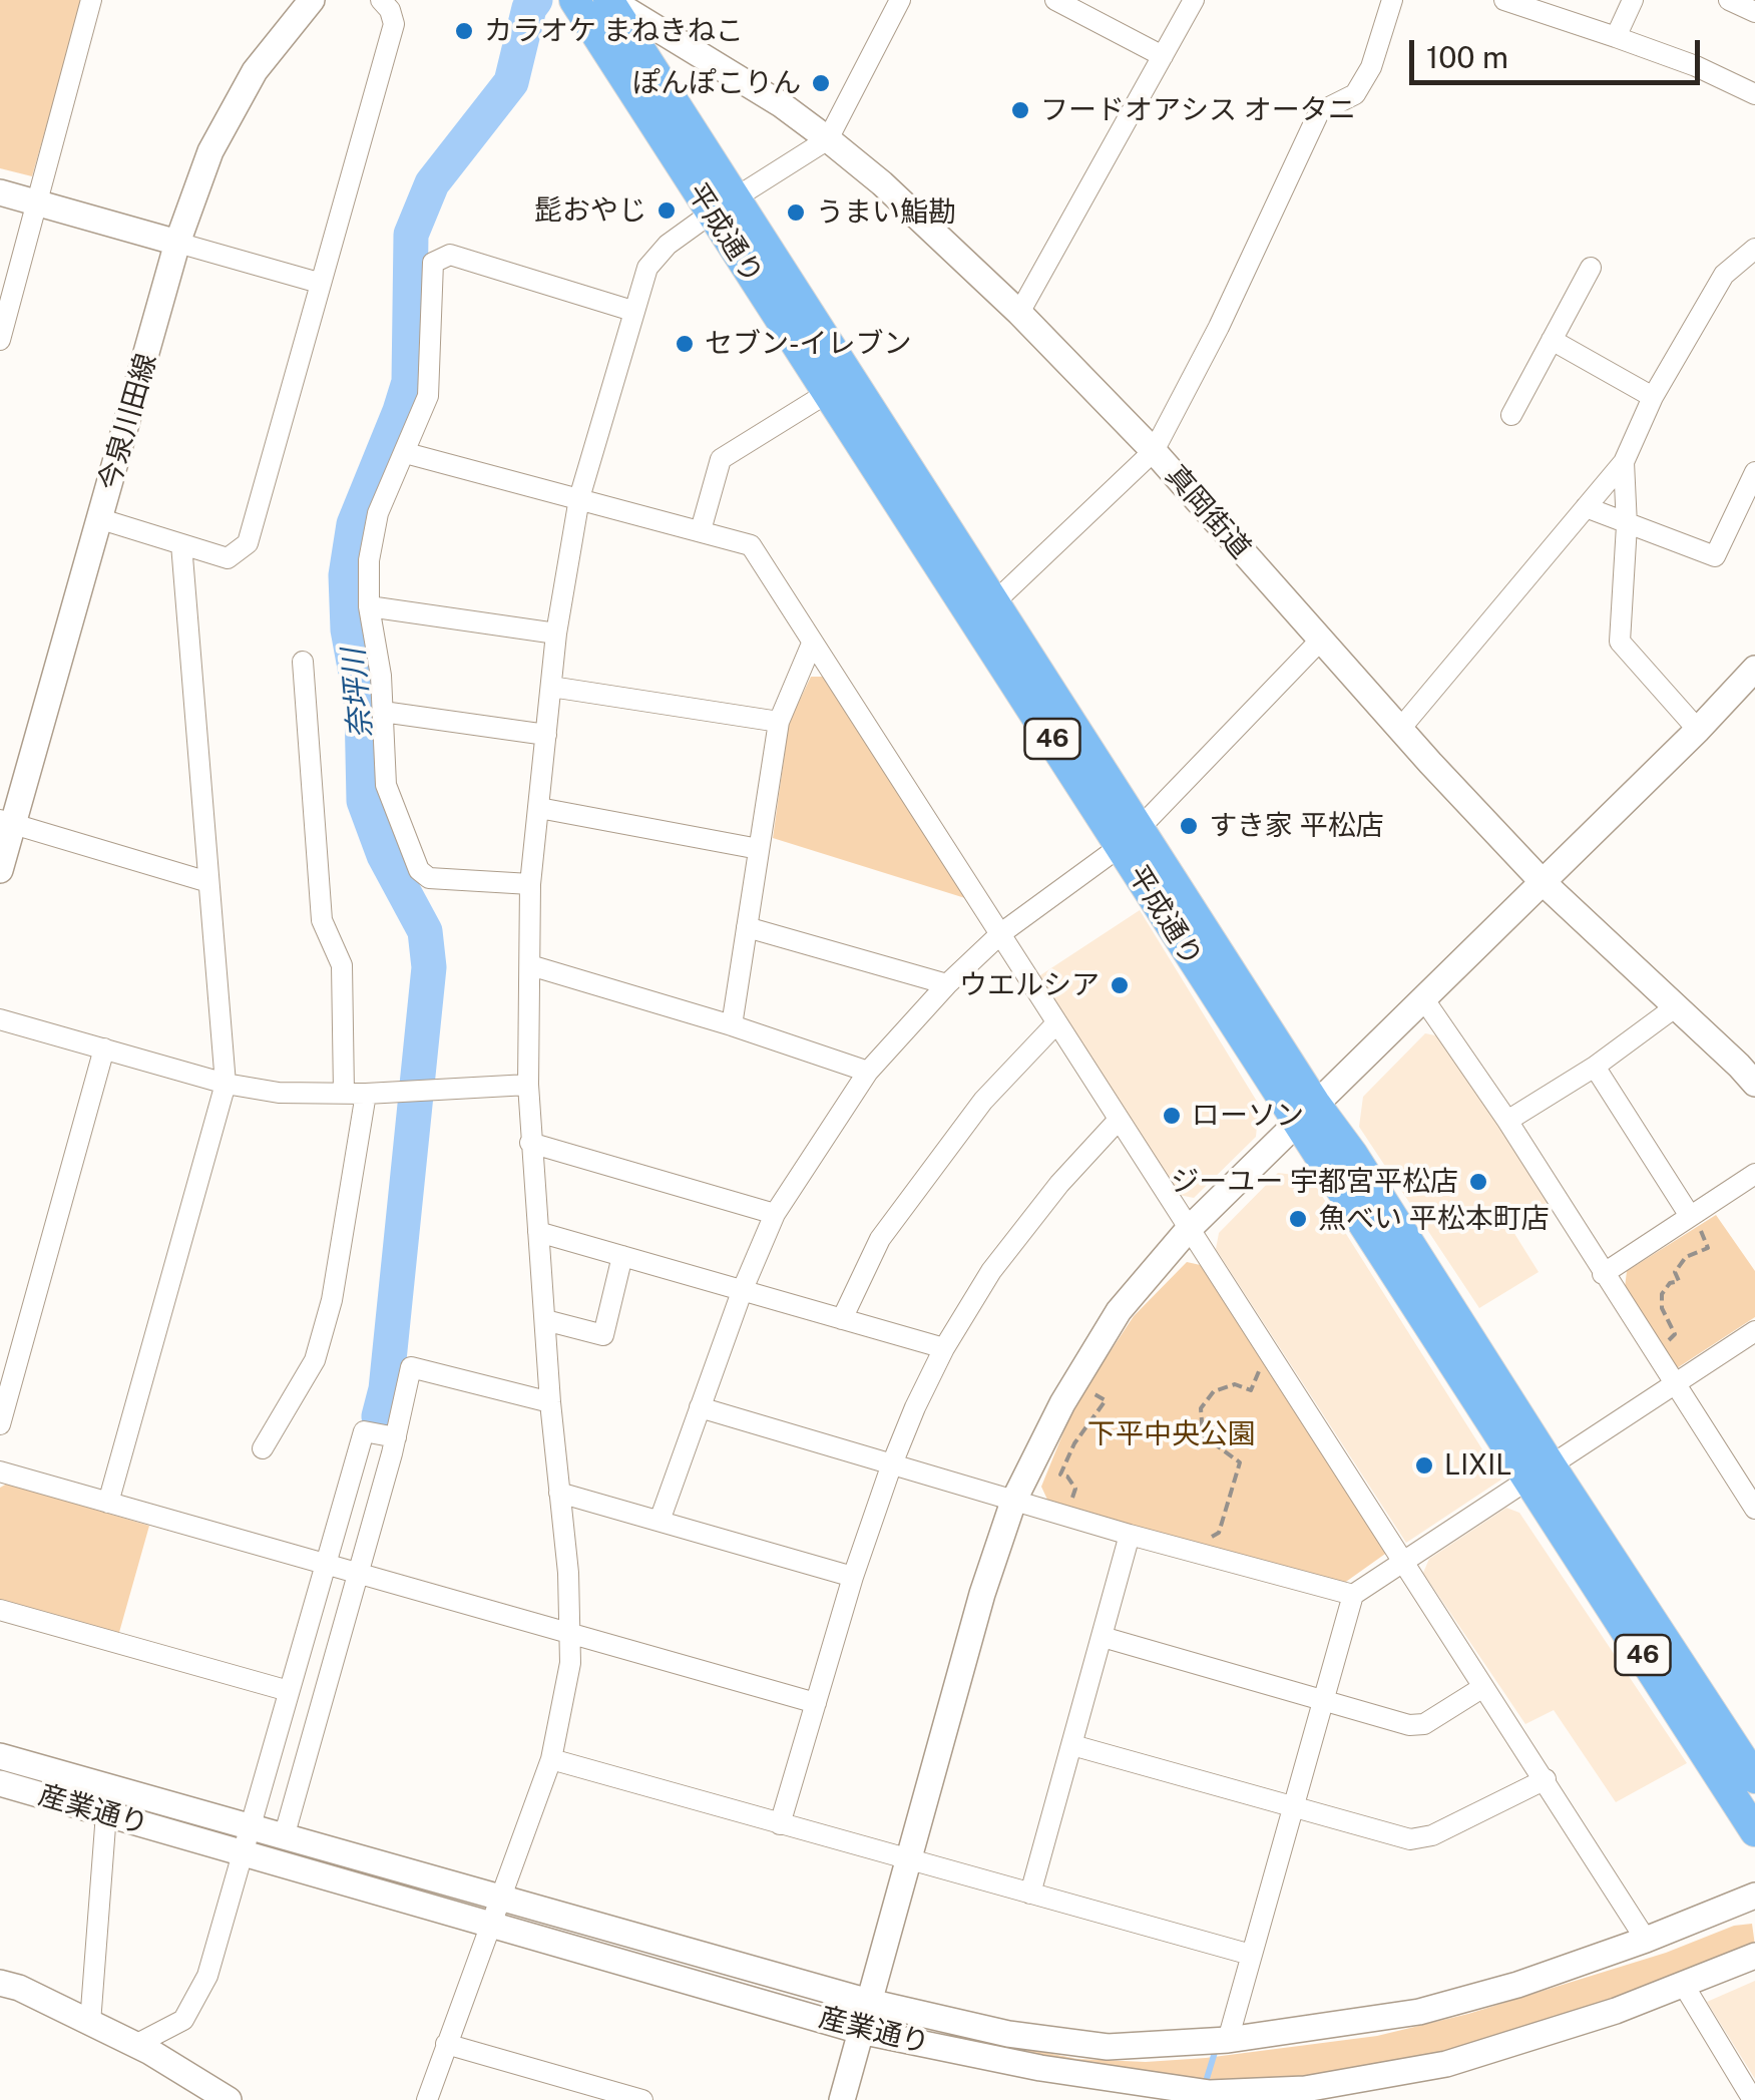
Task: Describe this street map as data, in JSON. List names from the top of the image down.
{
  "streets": {
    "main road": ["平成通り", "46"],
    "street": ["今泉川田線", "真岡街道", "産業通り"]
  },
  "crossings": [
    ["平成通り", "真岡街道"]
  ],
  "water": ["奈坪川"],
  "parks": ["下平中央公園"],
  "places": [
    "カラオケ まねきねこ",
    "ぽんぽこりん",
    "フードオアシス オータニ",
    "髭おやじ",
    "うまい鮨勘",
    "セブン-イレブン",
    "すき家 平松店",
    "ウエルシア",
    "ローソン",
    "ジーユー 宇都宮平松店",
    "魚べい 平松本町店",
    "LIXIL"
  ],
  "scale_bar": "100 m"
}
